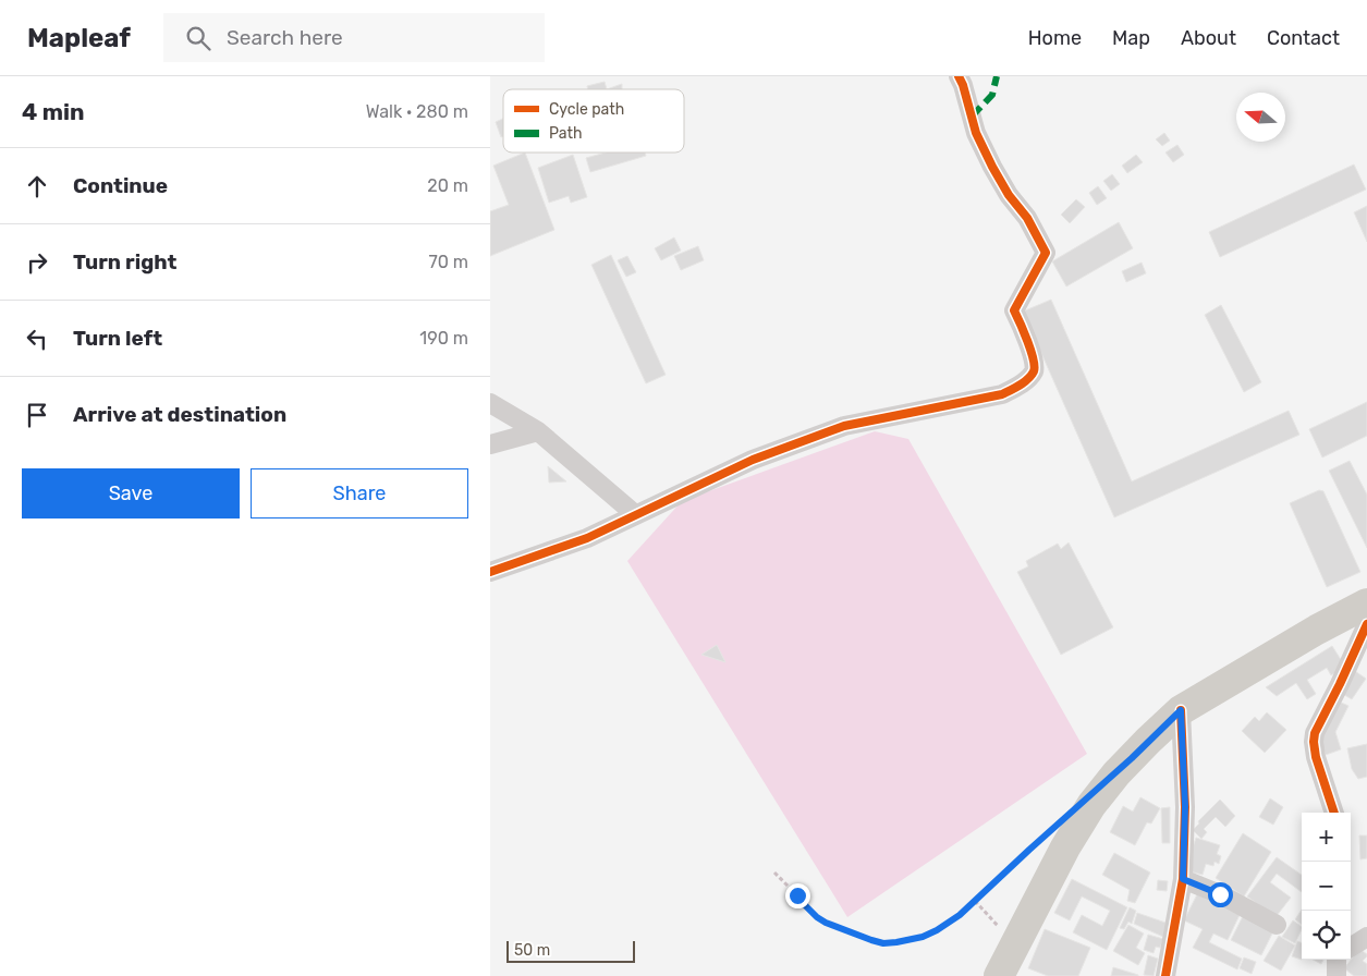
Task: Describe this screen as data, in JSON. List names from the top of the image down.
{
  "legend": ["Cycle path", "Path"],
  "scale_bar": "50 m",
  "north": "left",
  "page": {
    "header": "Mapleaf",
    "search": "Search here",
    "nav": [
      "Home",
      "Map",
      "About",
      "Contact"
    ],
    "heading": ["4 min", "Walk · 280 m"],
    "list": [
      ["Continue", "20 m"],
      ["Turn right", "70 m"],
      ["Turn left", "190 m"],
      "Arrive at destination"
    ],
    "buttons": ["Save", "Share"],
    "map_buttons": ["+", "−"],
    "scale": "50 m"
  }
}
